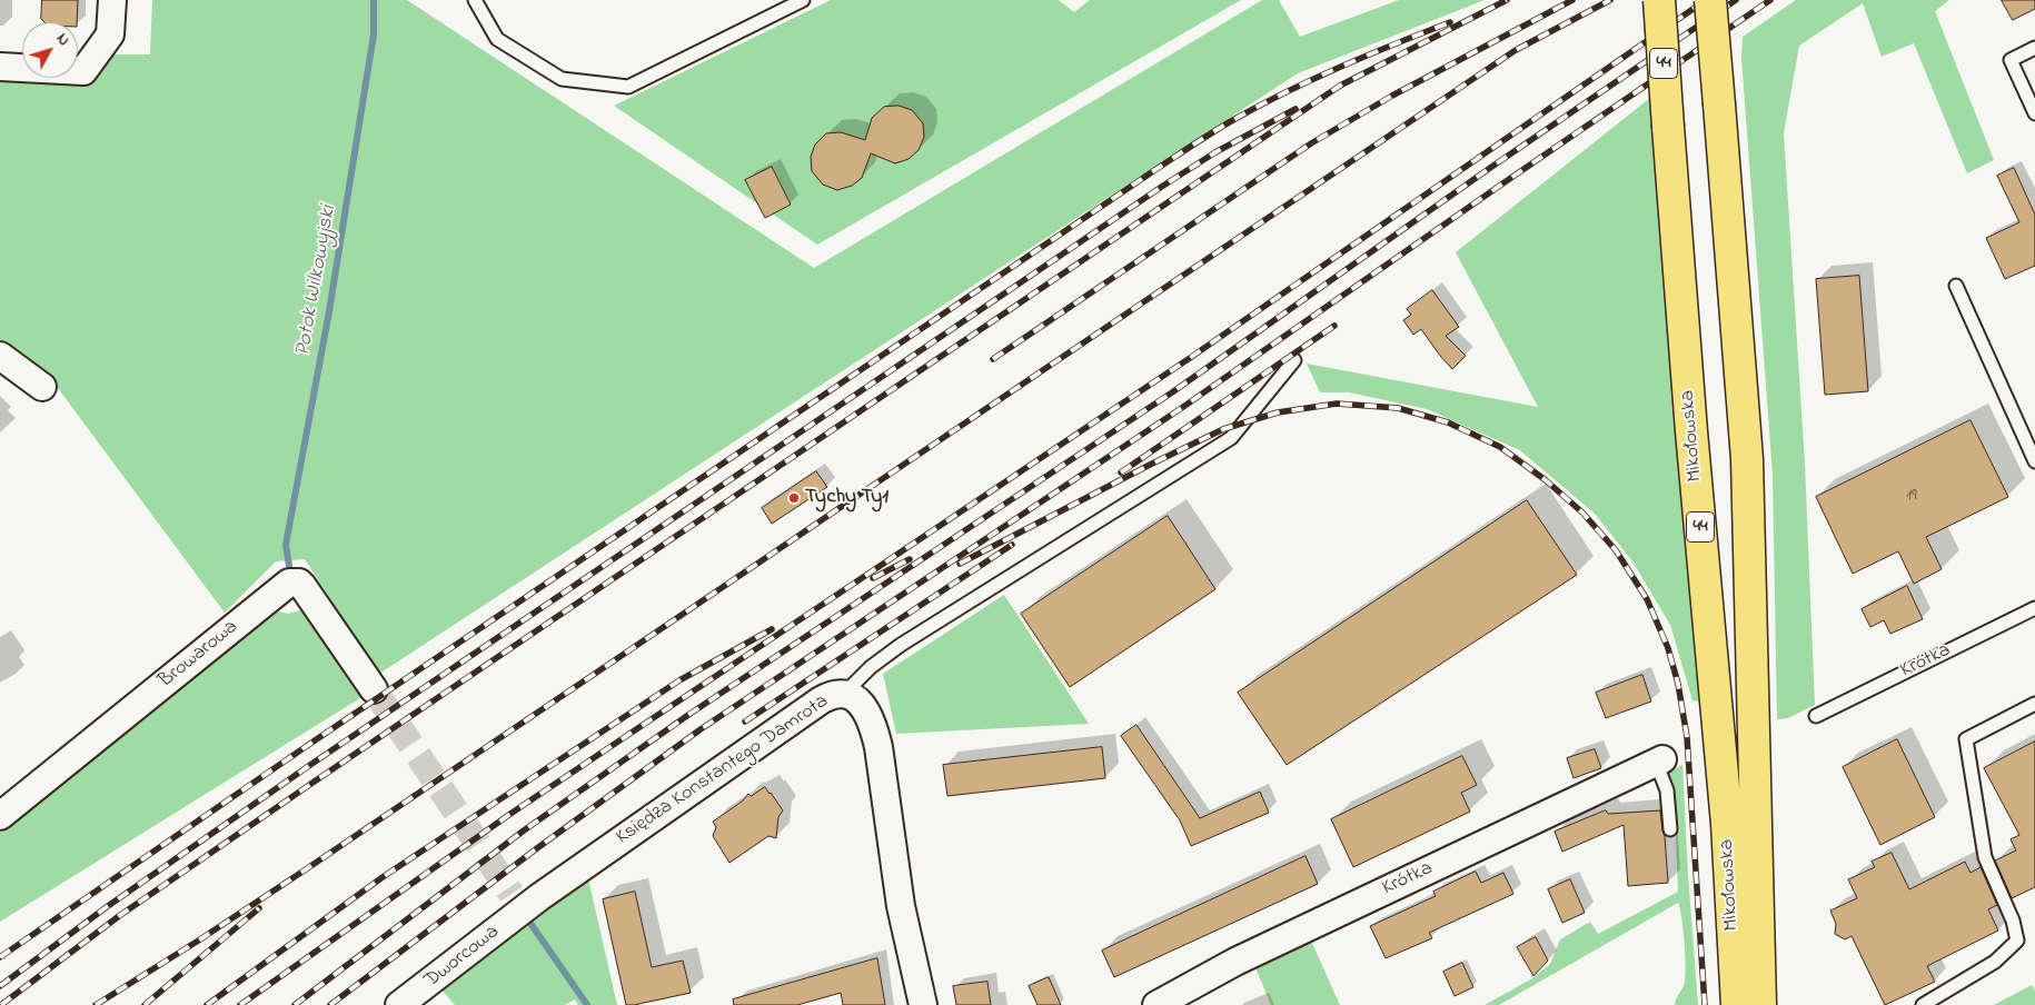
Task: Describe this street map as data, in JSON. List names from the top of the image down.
{
  "streets": {
    "main road": ["44", "Mikołowska"],
    "street": [
      "Browarowa",
      "Krótka",
      "Księdza Konstantego Damrota",
      "Dworcowa"
    ]
  },
  "crossings": [
    ["Księdza Konstantego Damrota", "Dworcowa"]
  ],
  "water": ["Potok Wilkowyjski"],
  "places": ["Tychy Ty1"],
  "house_numbers": ["19"],
  "north": "top right"
}
